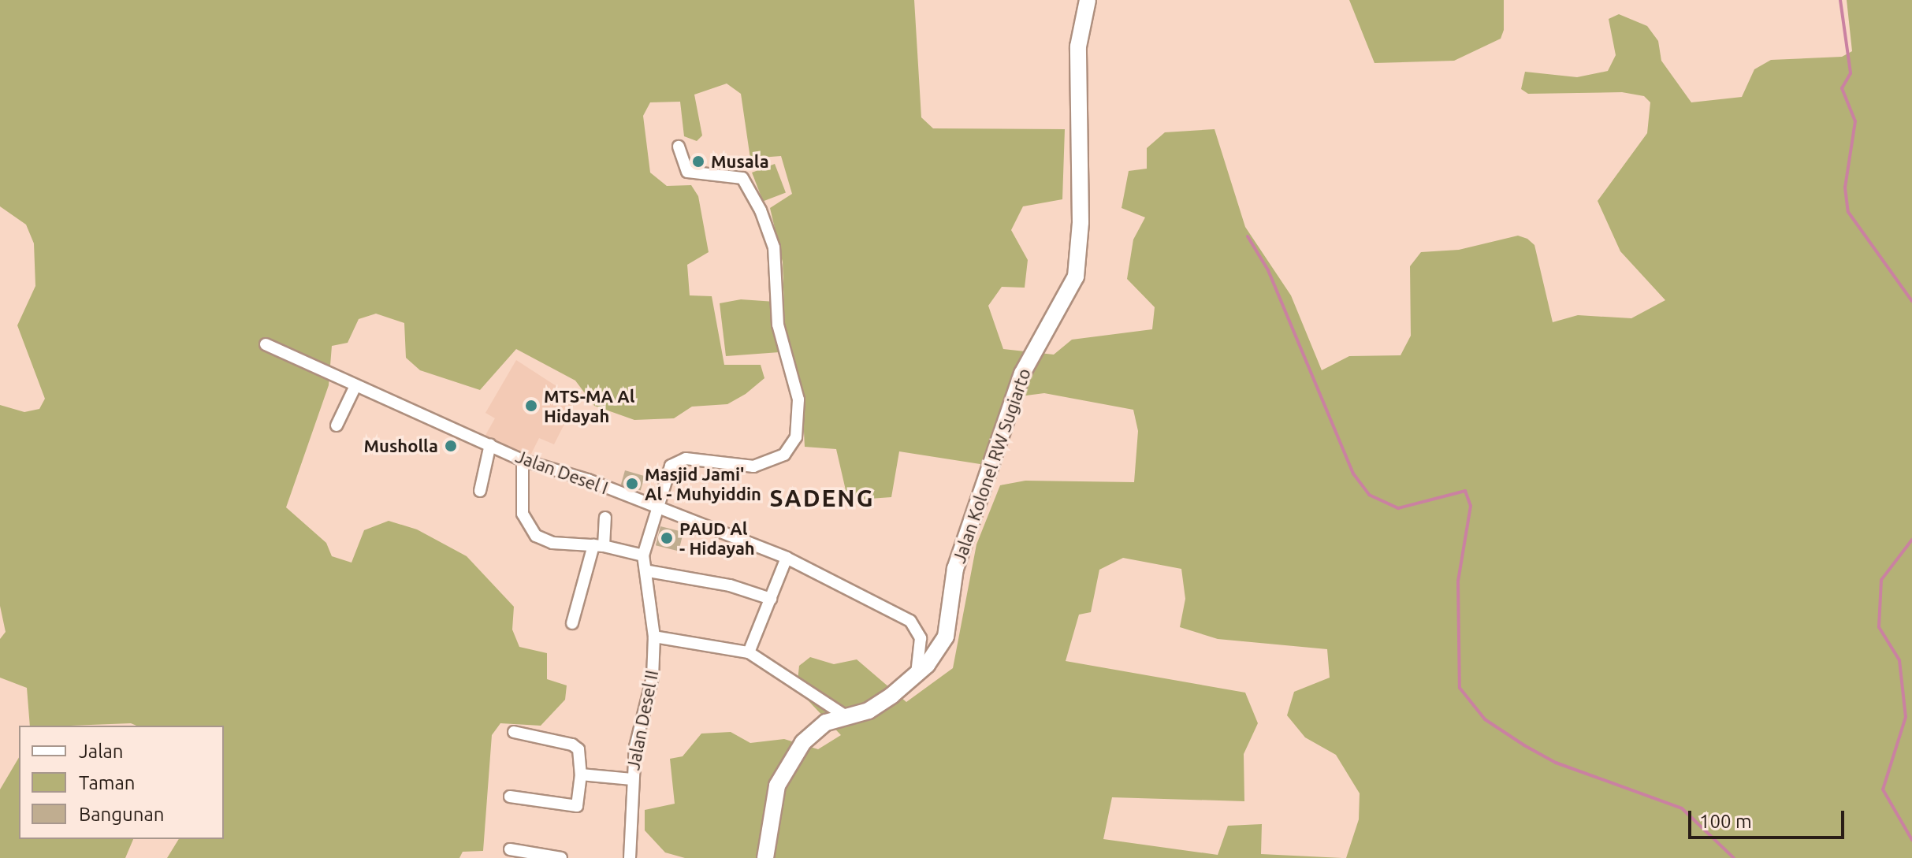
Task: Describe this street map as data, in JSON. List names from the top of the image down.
{
  "streets": {
    "main road": ["Jalan Kolonel RW Sugiarto"],
    "street": ["Jalan Desel I", "Jalan Desel II"]
  },
  "crossings": [
    ["Jalan Kolonel RW Sugiarto", "Jalan Desel I"]
  ],
  "districts": ["SADENG"],
  "places": [
    "Musala",
    "MTS-MA Al Hidayah",
    "Musholla",
    "Masjid Jami' Al - Muhyiddin",
    "PAUD Al - Hidayah"
  ],
  "legend": ["Jalan", "Taman", "Bangunan"],
  "scale_bar": "100 m"
}
